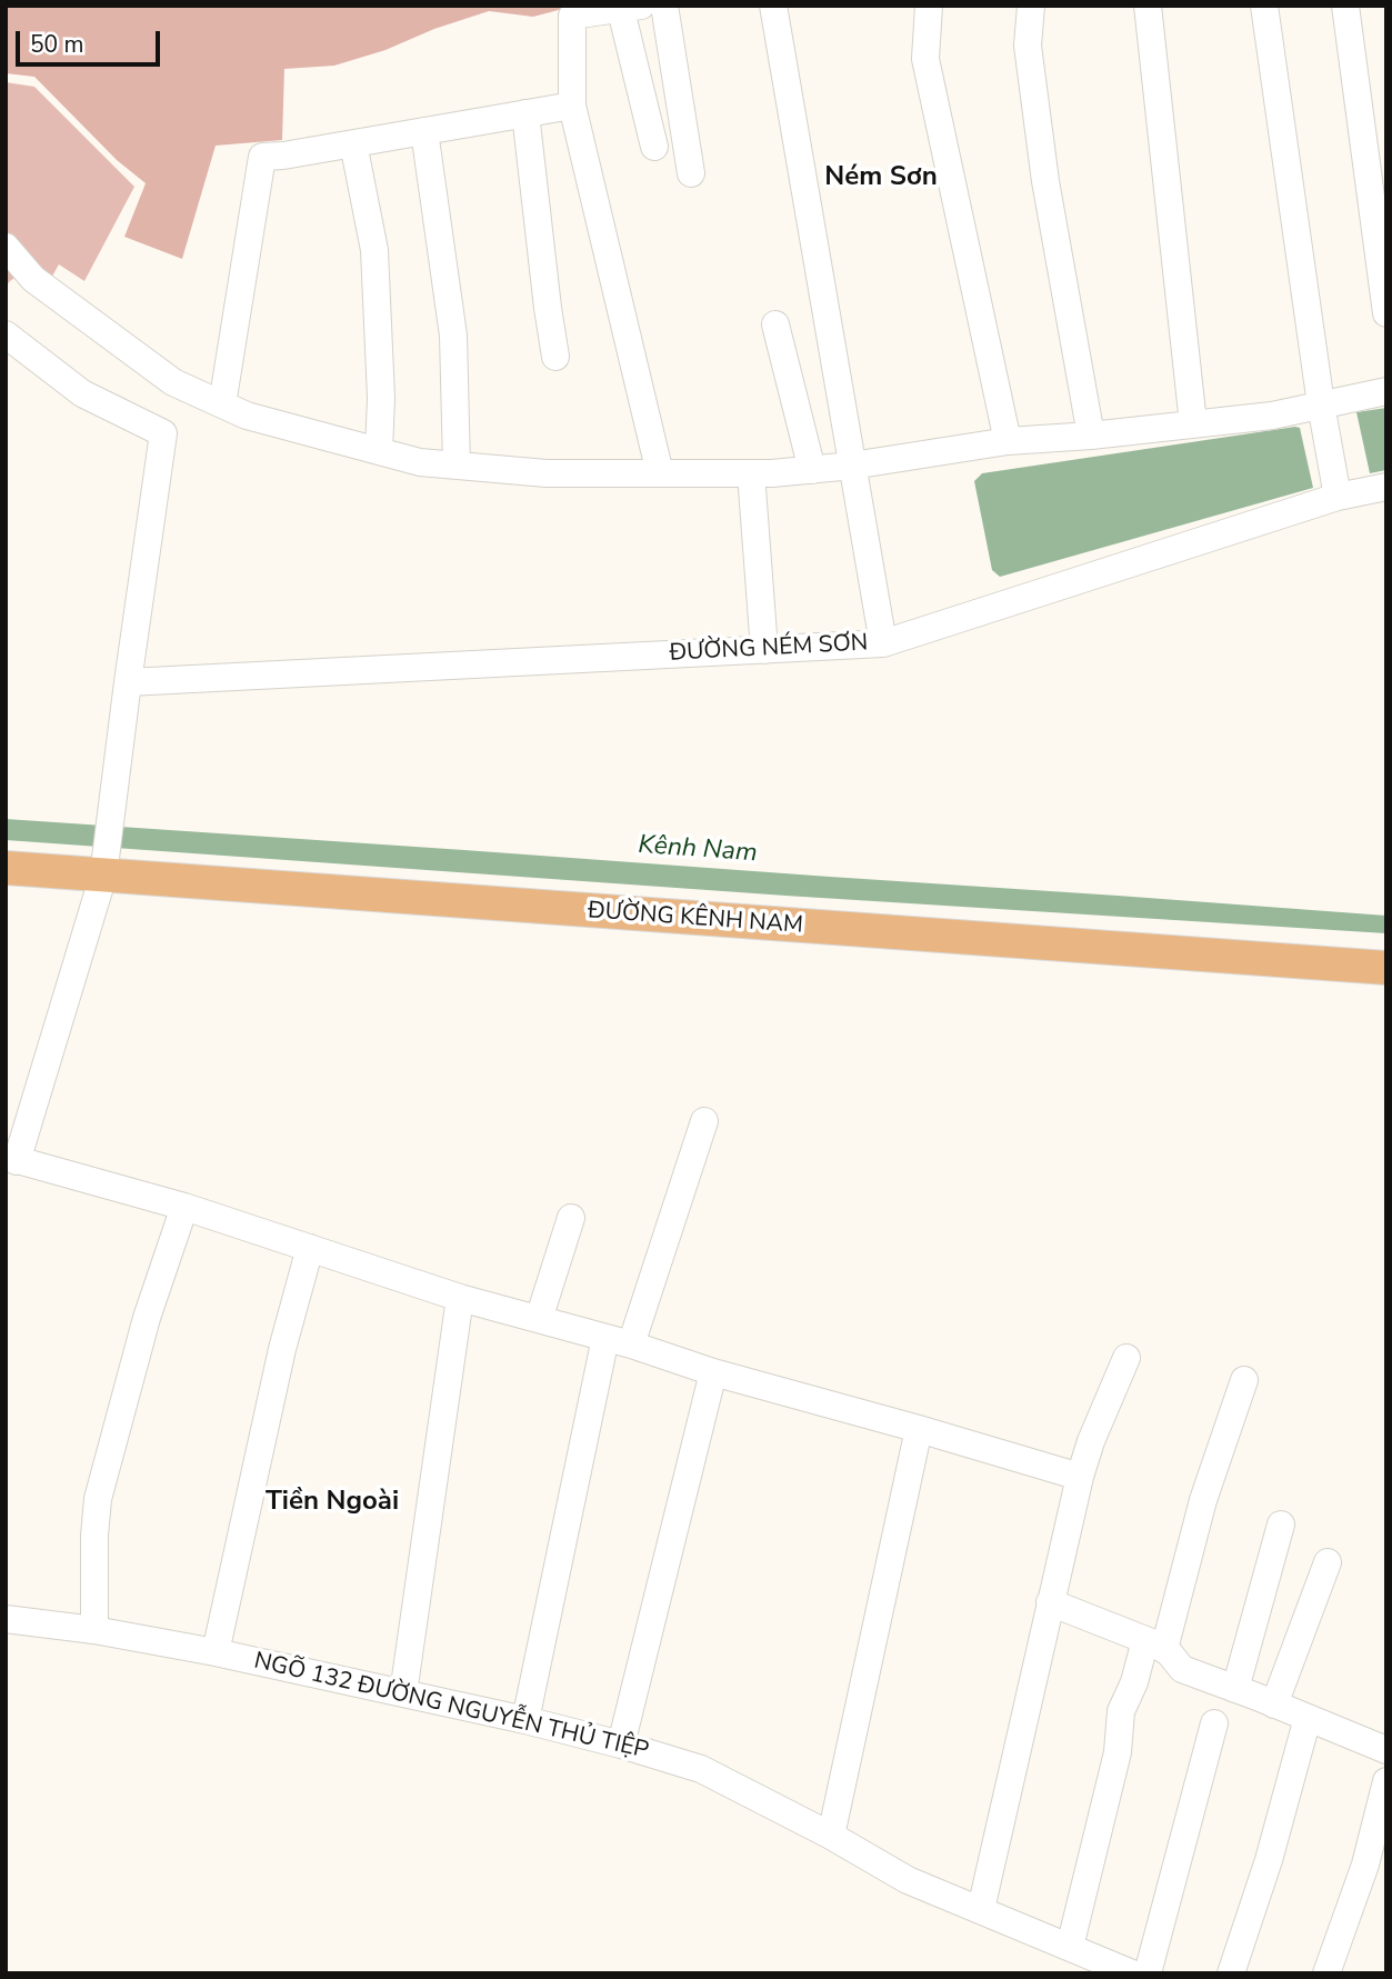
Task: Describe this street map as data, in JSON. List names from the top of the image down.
{
  "streets": {
    "main road": ["ĐƯỜNG KÊNH NAM"],
    "street": ["ĐƯỜNG NÉM SƠN", "NGÕ 132 ĐƯỜNG NGUYỄN THỦ TIỆP"]
  },
  "districts": ["Ném Sơn", "Tiền Ngoài"],
  "water": ["Kênh Nam"],
  "scale_bar": "50 m"
}
